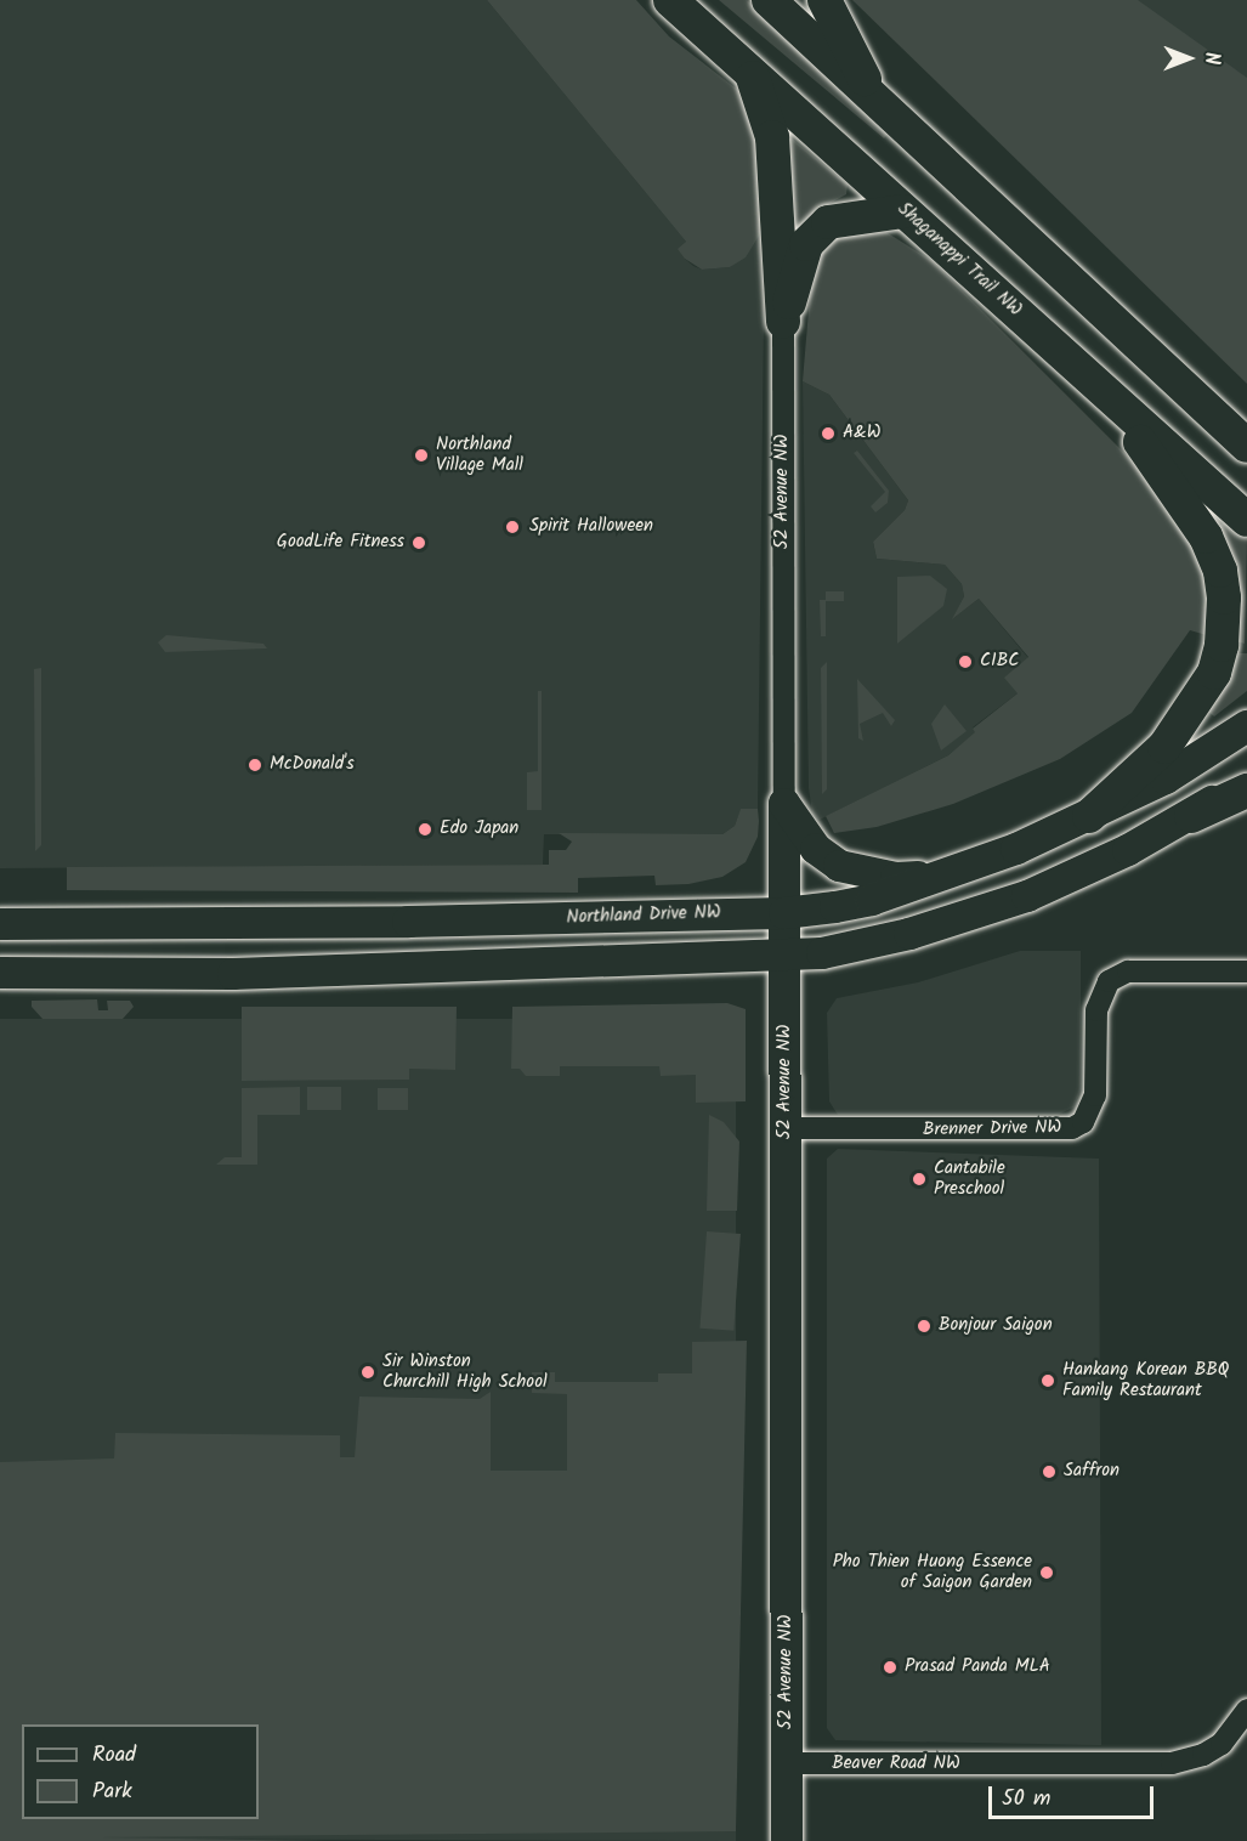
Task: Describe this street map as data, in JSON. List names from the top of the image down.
{
  "streets": {
    "main road": ["Shaganappi Trail NW"],
    "street": [
      "52 Avenue NW",
      "Northland Drive NW",
      "Brenner Drive NW",
      "Beaver Road NW"
    ]
  },
  "crossings": [
    ["52 Avenue NW", "Northland Drive NW"],
    ["52 Avenue NW", "Brenner Drive NW"],
    ["52 Avenue NW", "Beaver Road NW"]
  ],
  "places": [
    "A&W",
    "Northland Village Mall",
    "Spirit Halloween",
    "GoodLife Fitness",
    "CIBC",
    "McDonald's",
    "Edo Japan",
    "Cantabile Preschool",
    "Bonjour Saigon",
    "Sir Winston Churchill High School",
    "Hankang Korean BBQ Family Restaurant",
    "Saffron",
    "Pho Thien Huong Essence of Saigon Garden",
    "Prasad Panda MLA"
  ],
  "legend": ["Road", "Park"],
  "scale_bar": "50 m",
  "north": "right"
}
